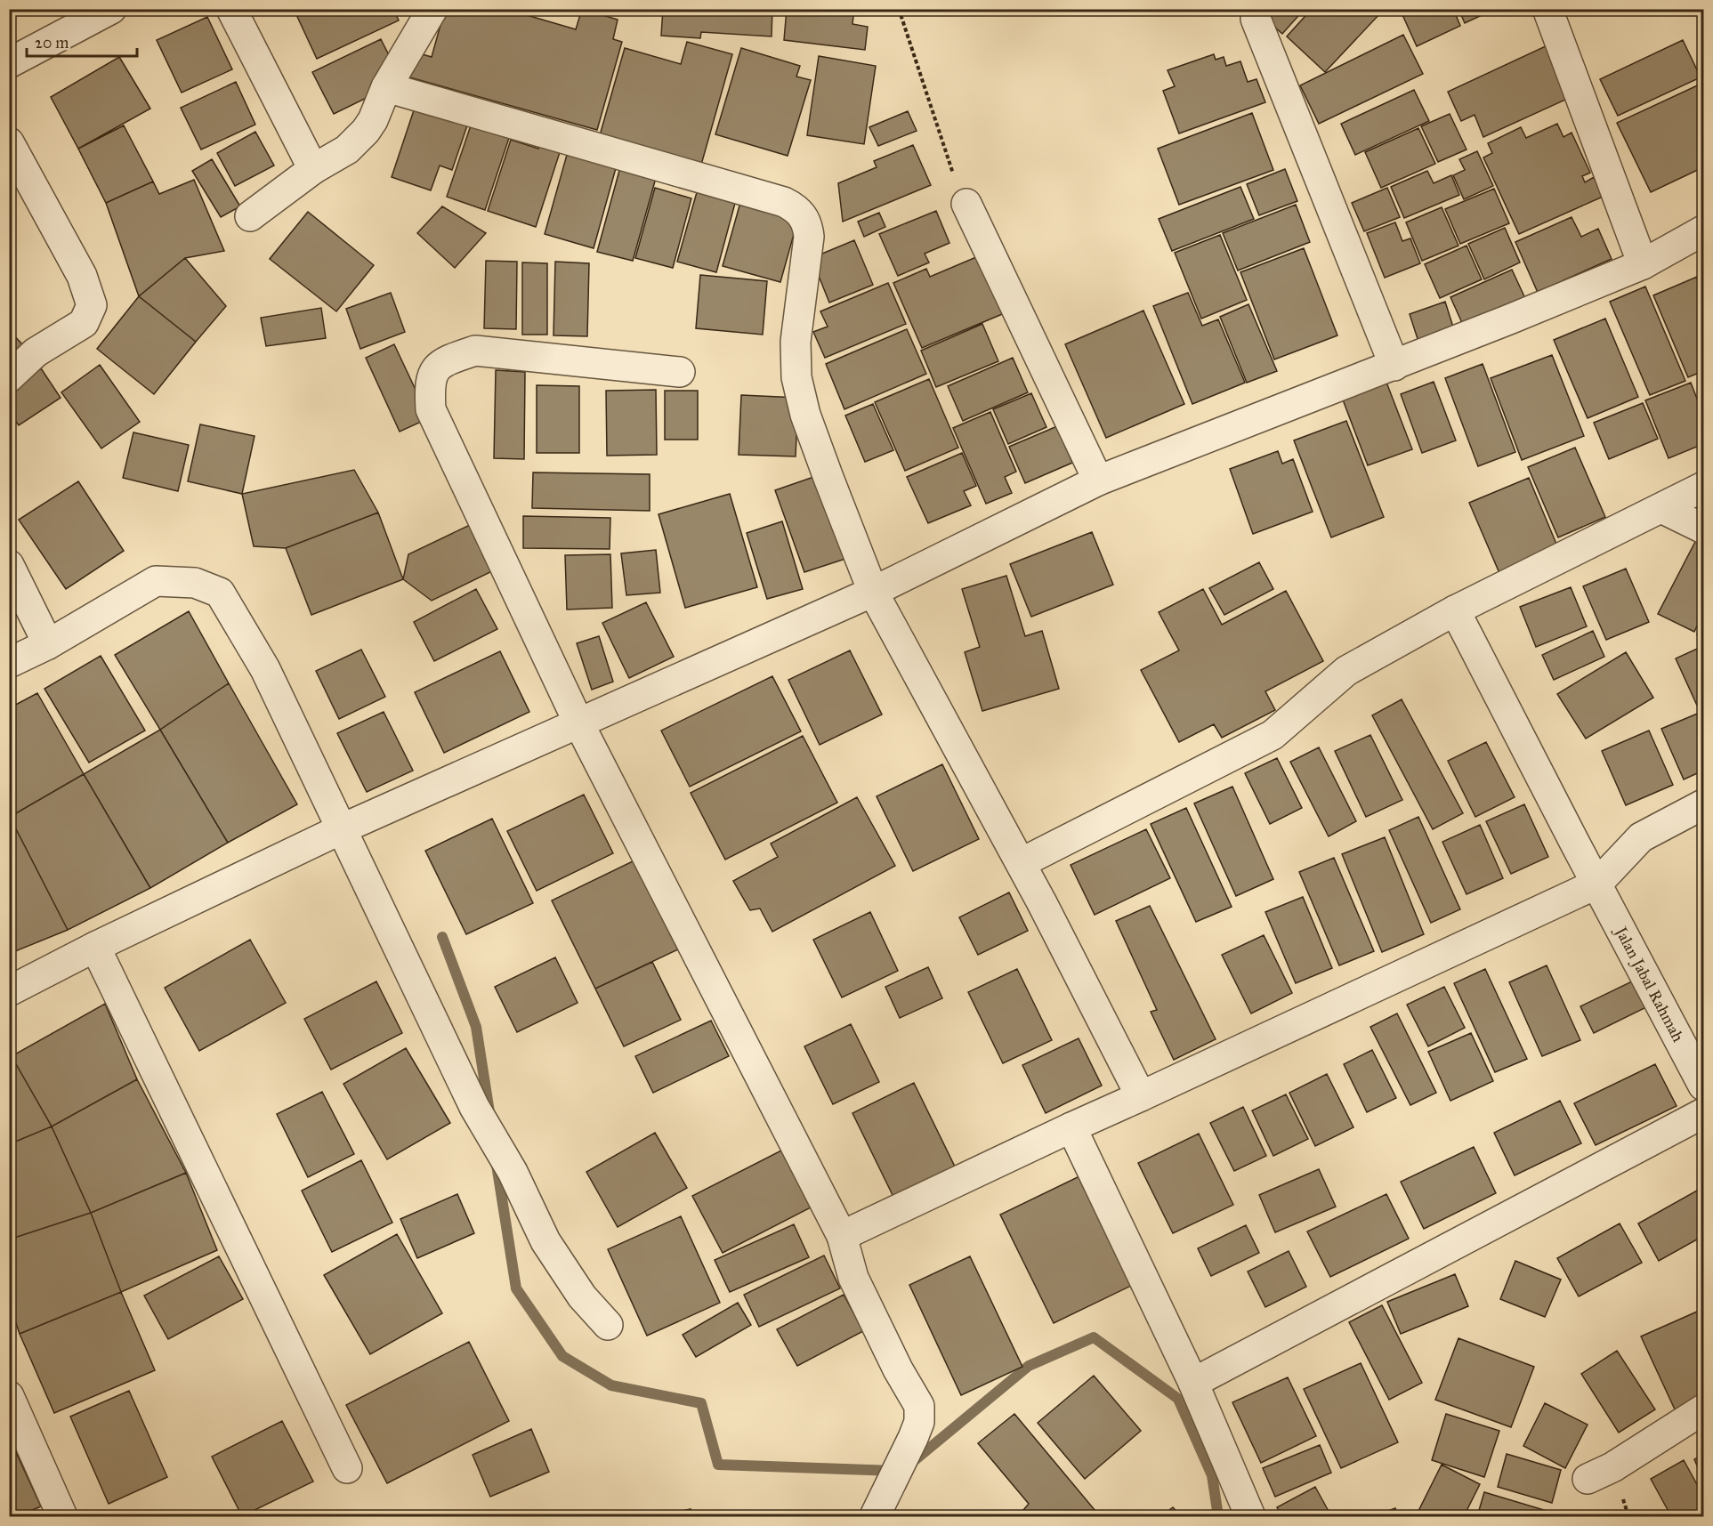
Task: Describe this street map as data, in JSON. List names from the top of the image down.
{
  "streets": {
    "street": ["Jalan Jabal Rahmah"]
  },
  "scale_bar": "20 m"
}
